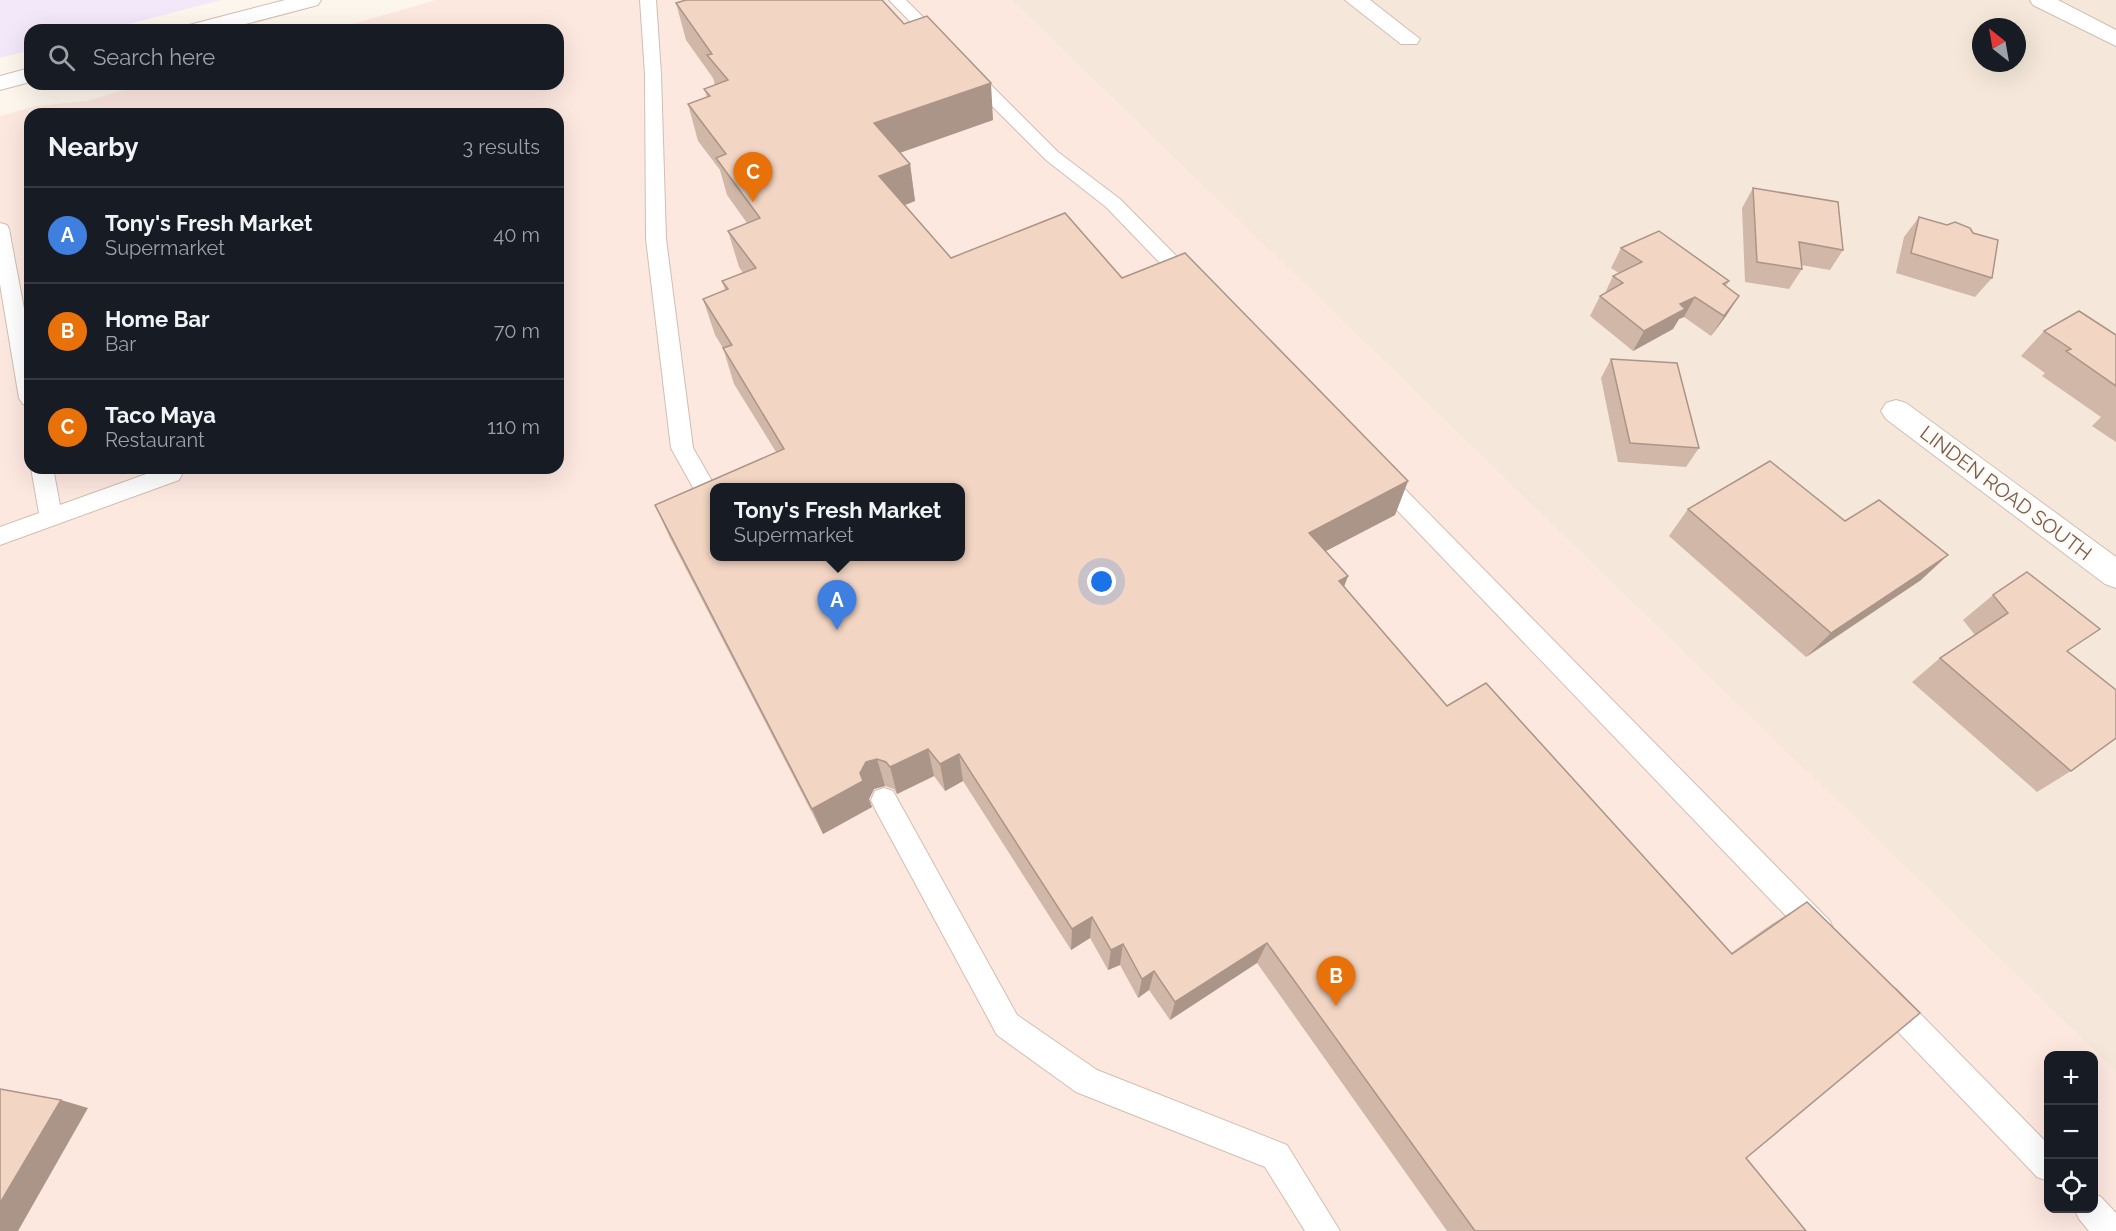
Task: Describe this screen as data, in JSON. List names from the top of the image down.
{
  "streets": {
    "street": ["LINDEN ROAD SOUTH"]
  },
  "north": "top left",
  "page": {
    "search": "Search here",
    "heading": ["Nearby", "3 results"],
    "pins": ["C", "A", "B"],
    "list": [
      {
        "mark": "A",
        "name": "Tony's Fresh Market",
        "note": "Supermarket",
        "value": "40 m"
      },
      {
        "mark": "B",
        "name": "Home Bar",
        "note": "Bar",
        "value": "70 m"
      },
      {
        "mark": "C",
        "name": "Taco Maya",
        "note": "Restaurant",
        "value": "110 m"
      }
    ],
    "popup": ["Tony's Fresh Market", "Supermarket"],
    "map_buttons": ["+", "−"]
  }
}
